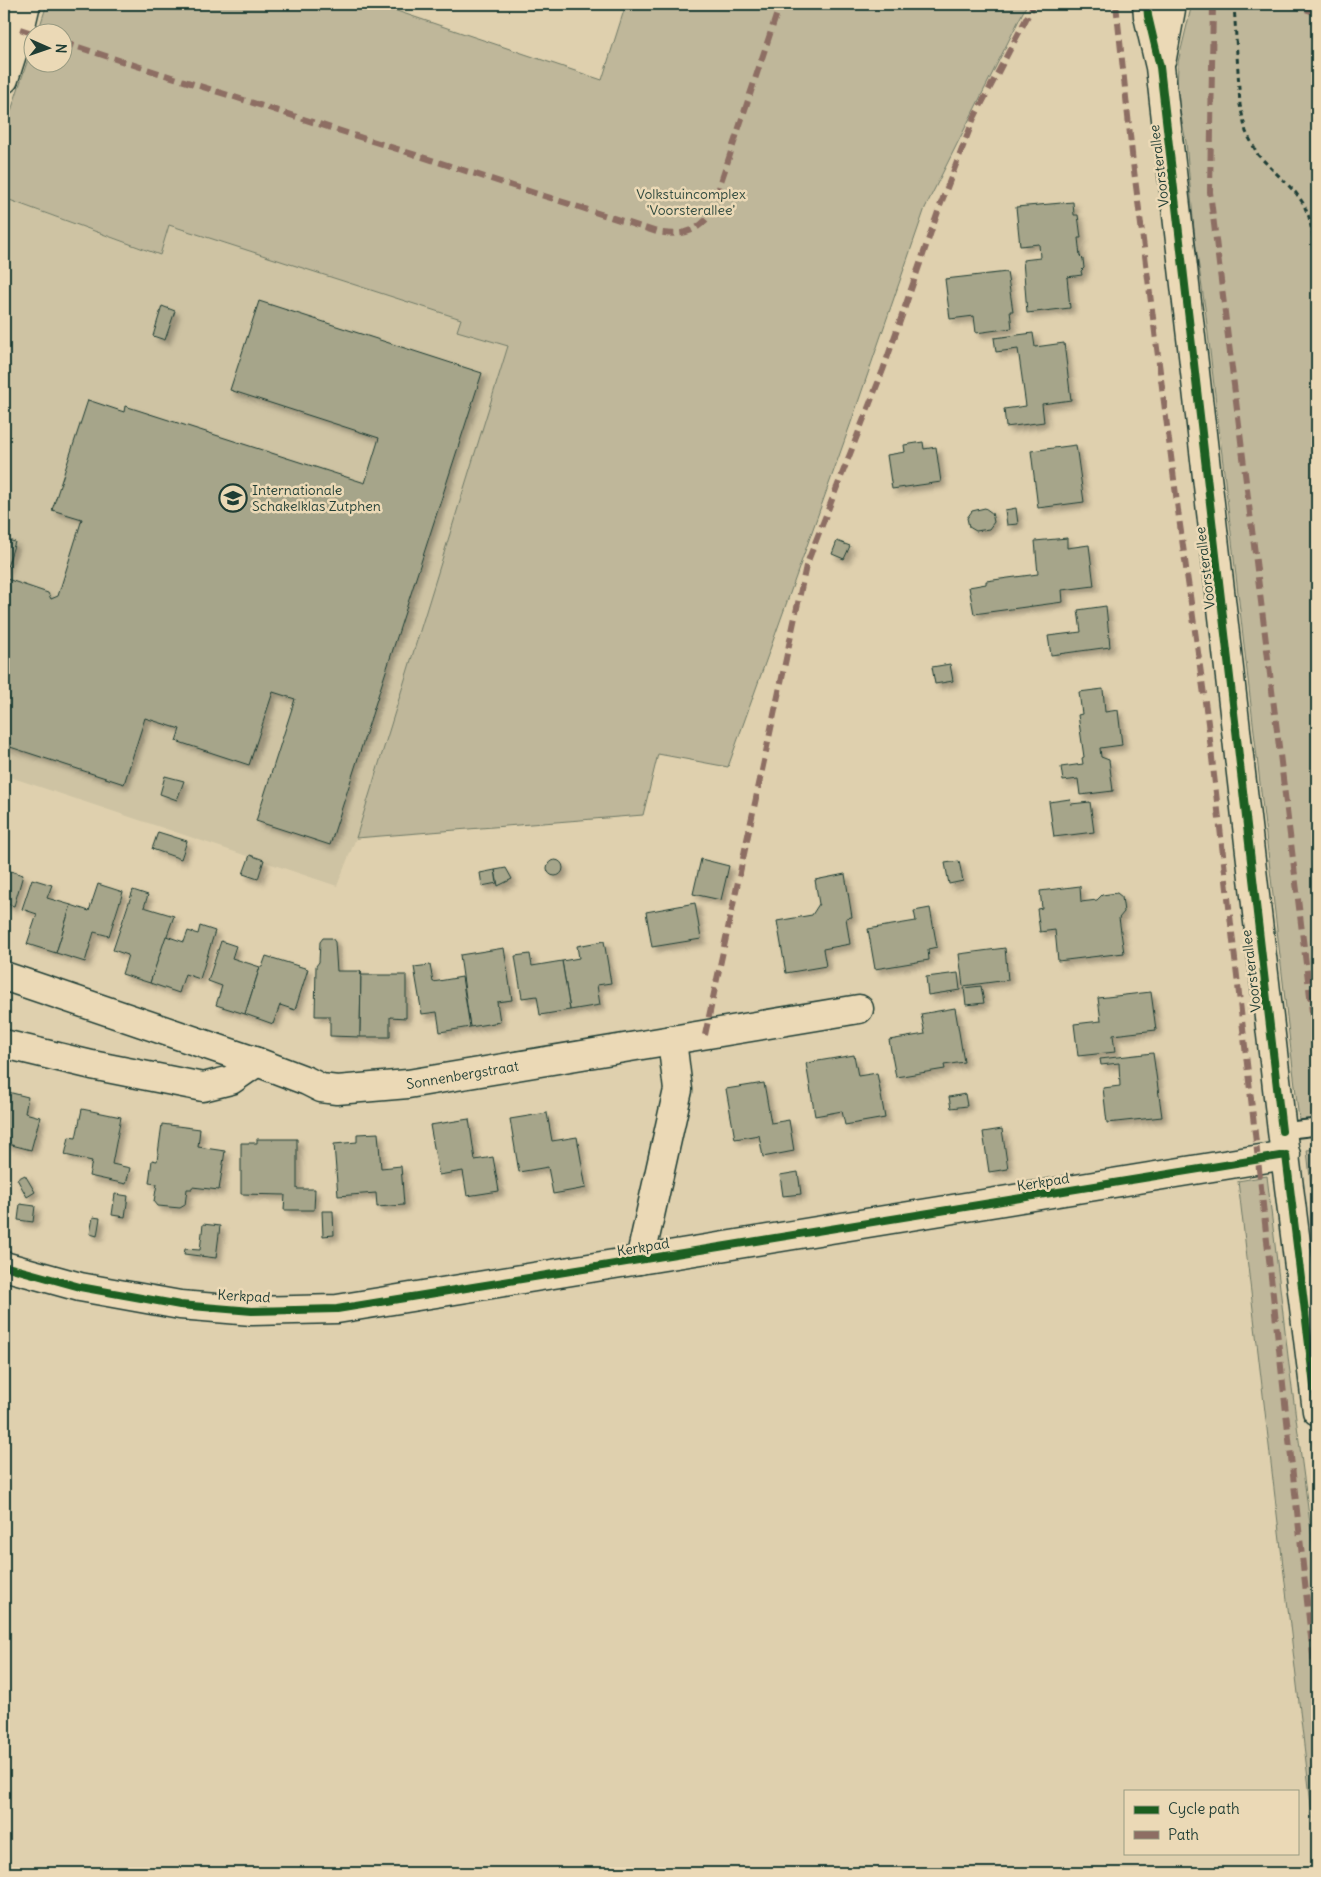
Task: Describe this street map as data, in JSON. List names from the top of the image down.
{
  "streets": {
    "street": ["Voorsterallee", "Sonnenbergstraat", "Kerkpad"]
  },
  "crossings": [
    ["Voorsterallee", "Kerkpad"]
  ],
  "parks": ["Volkstuincomplex 'Voorsterallee'"],
  "places": {
    "school or university": ["Internationale Schakelklas Zutphen"]
  },
  "legend": ["Cycle path", "Path"],
  "north": "right"
}
